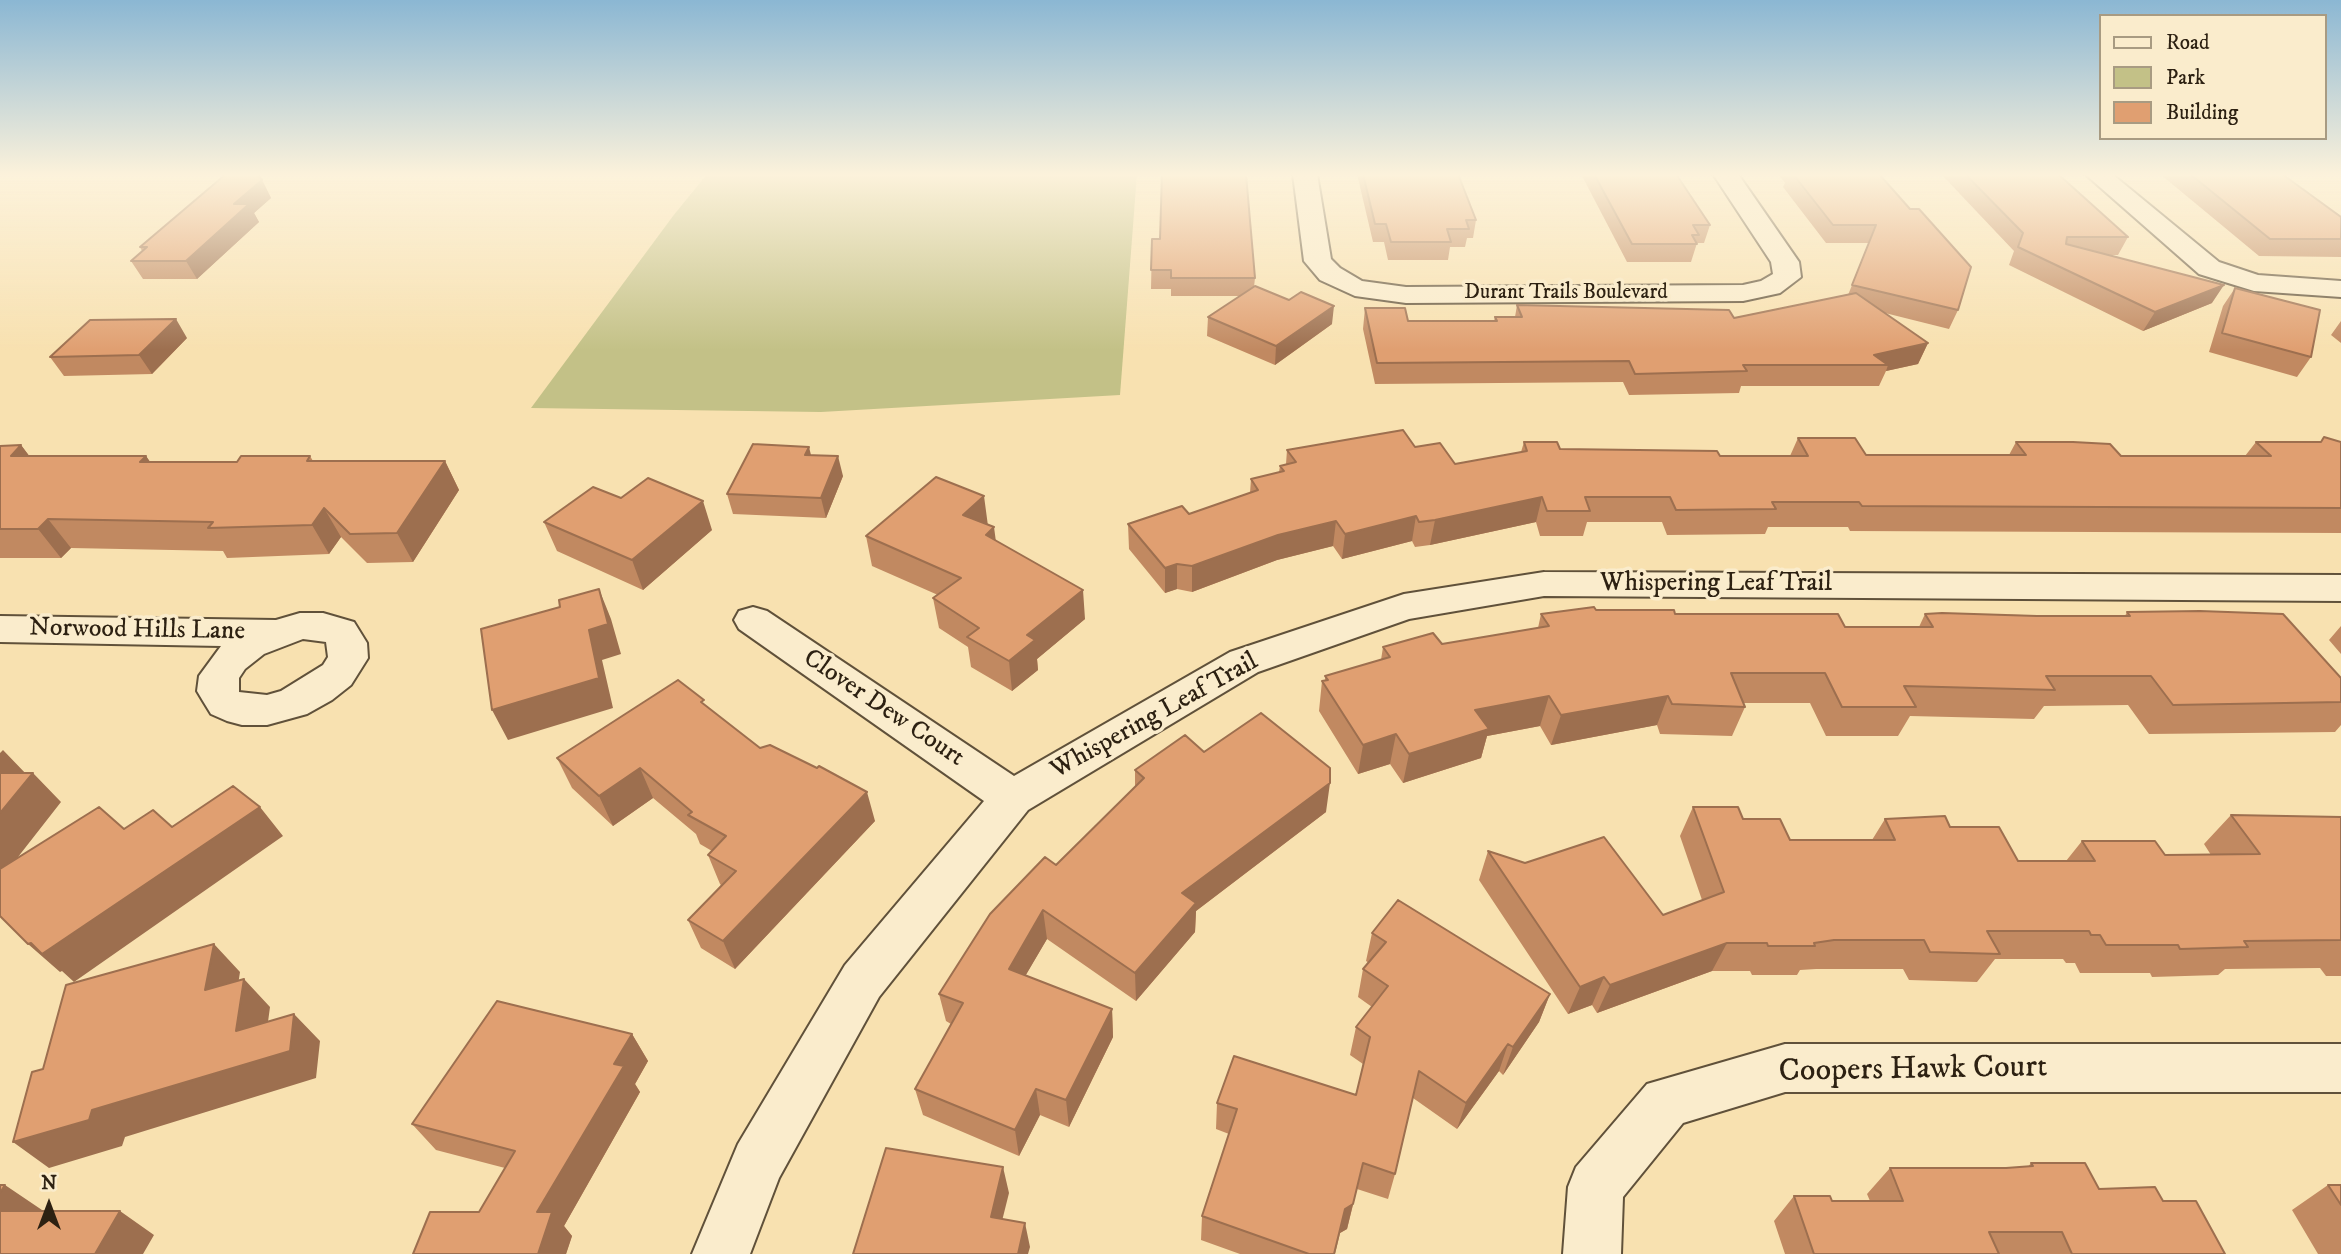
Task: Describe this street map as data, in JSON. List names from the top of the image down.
{
  "streets": {
    "street": [
      "Durant Trails Boulevard",
      "Whispering Leaf Trail",
      "Norwood Hills Lane",
      "Clover Dew Court",
      "Coopers Hawk Court"
    ]
  },
  "crossings": [
    ["Whispering Leaf Trail", "Clover Dew Court"]
  ],
  "legend": ["Road", "Park", "Building"],
  "north": "top"
}
